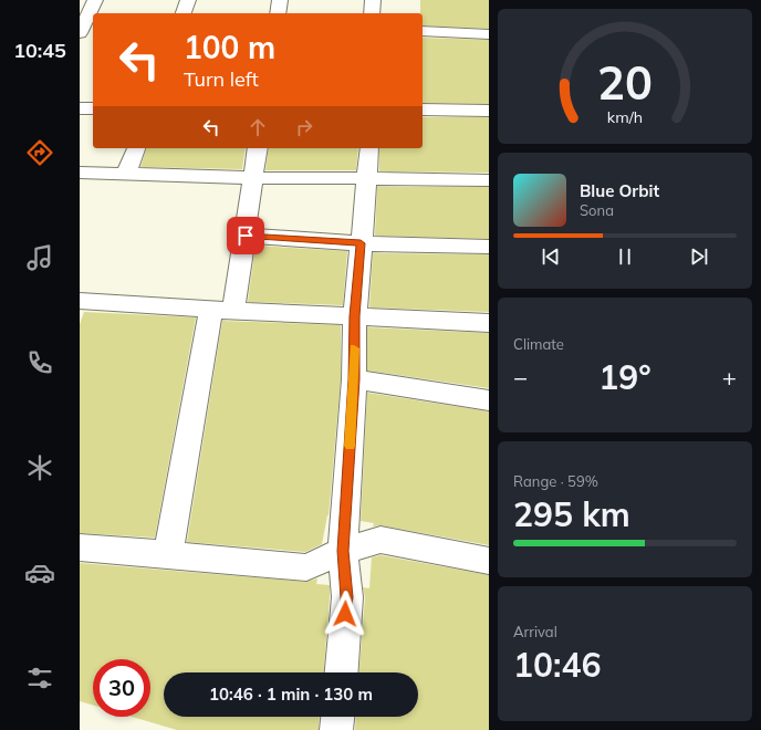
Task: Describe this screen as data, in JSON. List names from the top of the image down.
{
  "page": {
    "tabs": "10:45",
    "turn": ["100 m", "Turn left"],
    "song": ["Blue Orbit", "Sona"],
    "tile": [
      "Climate",
      ["Range · 59%", "295 km"],
      ["Arrival", "10:46"]
    ],
    "heat": ["−", "19°", "+"],
    "limit": "30",
    "trip": "10:46 · 1 min · 130 m",
    "gauge": ["20", "km/h"]
  }
}
